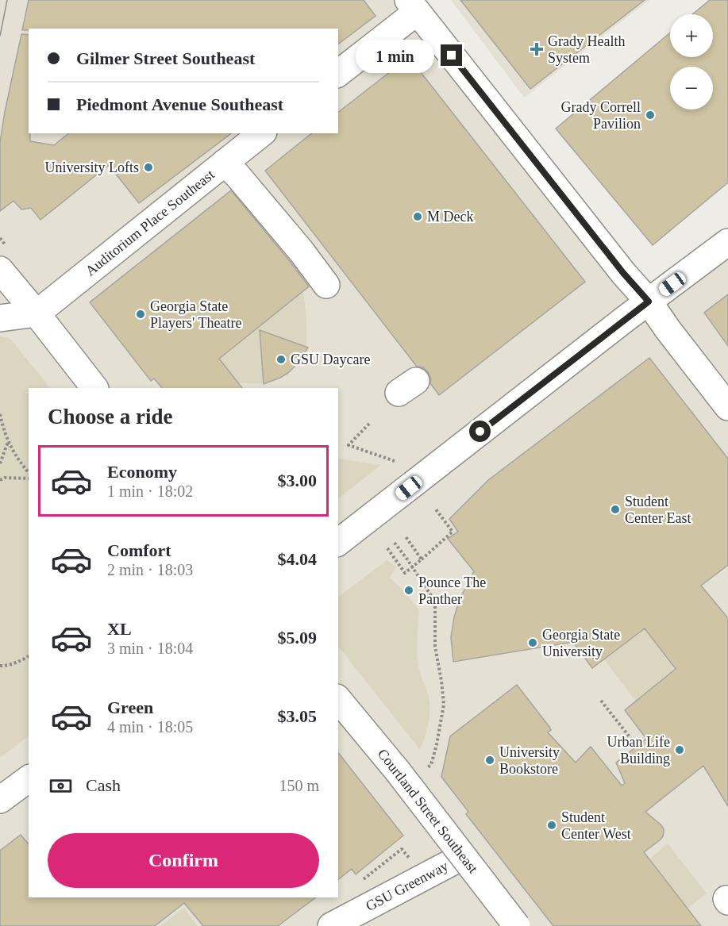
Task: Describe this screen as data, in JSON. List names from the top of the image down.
{
  "streets": {
    "street": ["Auditorium Place Southeast", "Courtland Street Southeast", "GSU Greenway"]
  },
  "places": {
    "health": ["Grady Health System"],
    "other": [
      "Grady Correll Pavilion",
      "University Lofts",
      "M Deck",
      "Georgia State Players' Theatre",
      "GSU Daycare",
      "Student Center East",
      "Pounce The Panther",
      "Georgia State University",
      "Urban Life Building",
      "University Bookstore",
      "Student Center West"
    ]
  },
  "page": {
    "map_buttons": ["+", "−"],
    "banner": ["Gilmer Street Southeast", "Piedmont Avenue Southeast"],
    "bubble": "1 min",
    "heading": "Choose a ride",
    "list": [
      {
        "name": "Economy",
        "note": "1 min · 18:02",
        "value": "$3.00"
      },
      {
        "name": "Comfort",
        "note": "2 min · 18:03",
        "value": "$4.04"
      },
      {
        "name": "XL",
        "note": "3 min · 18:04",
        "value": "$5.09"
      },
      {
        "name": "Green",
        "note": "4 min · 18:05",
        "value": "$3.05"
      }
    ],
    "pay": ["Cash", "150 m"],
    "buttons": "Confirm"
  }
}
